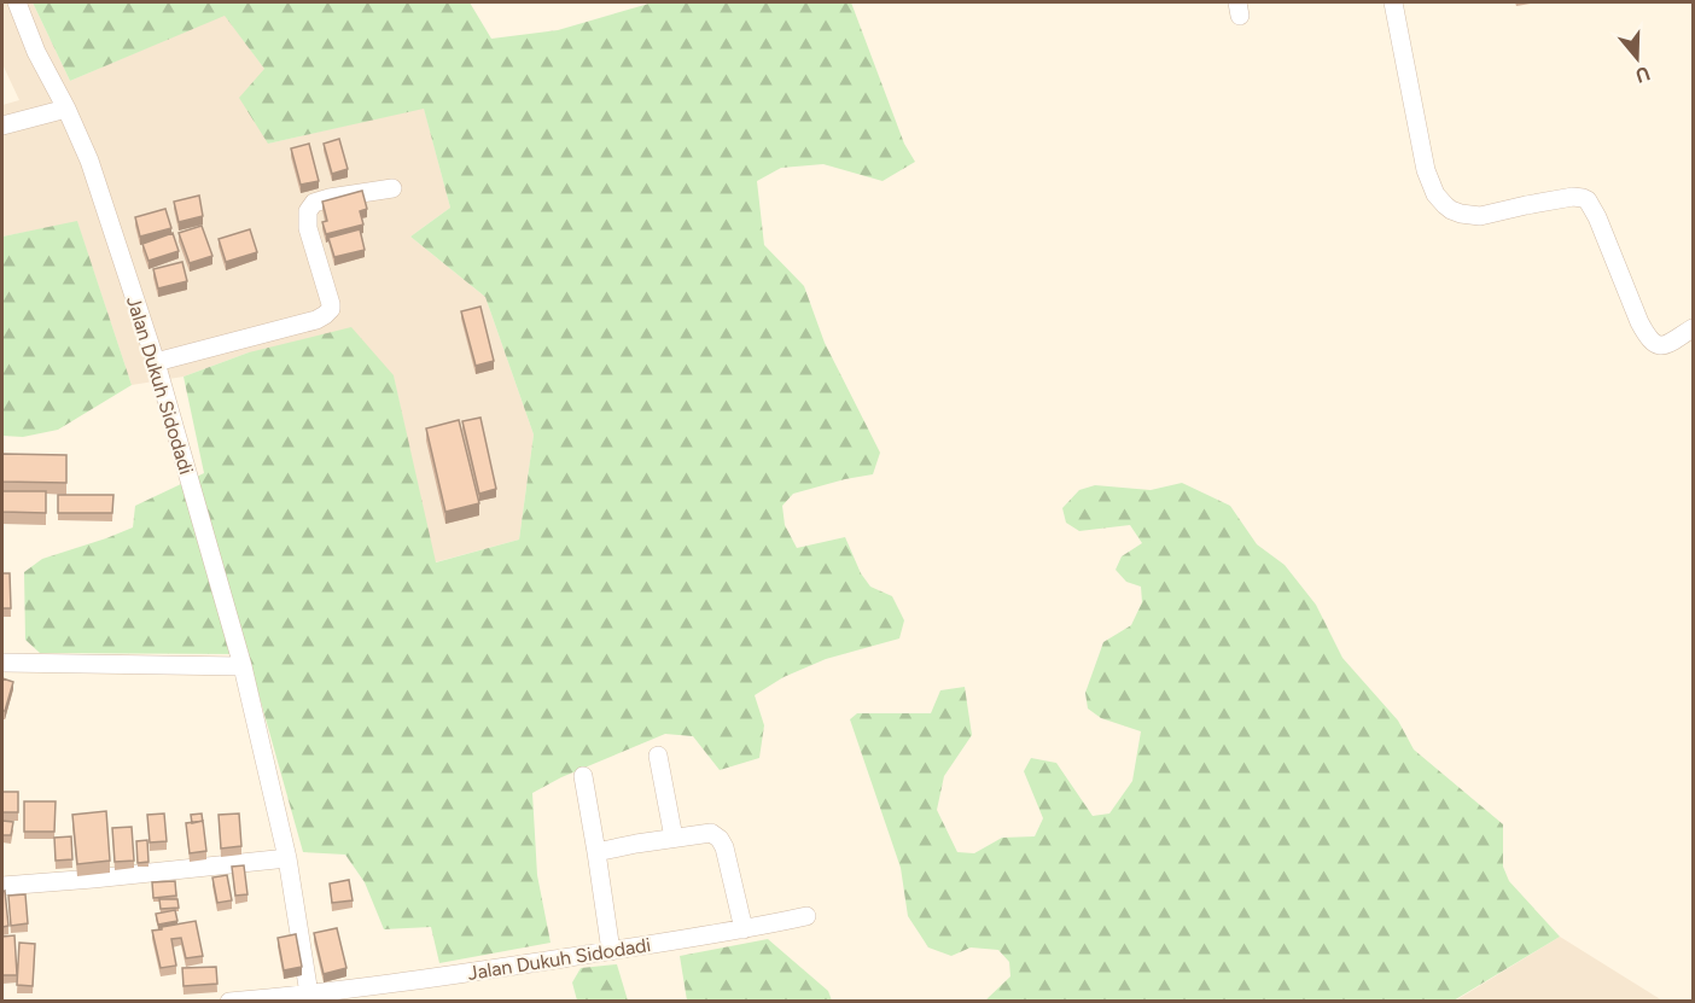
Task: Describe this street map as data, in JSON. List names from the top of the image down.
{
  "streets": {
    "street": ["Jalan Dukuh Sidodadi"]
  },
  "north": "bottom"
}
